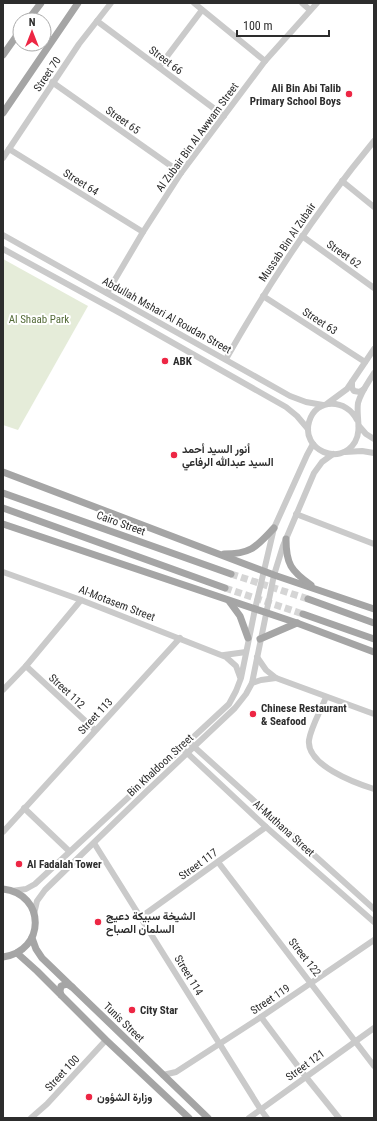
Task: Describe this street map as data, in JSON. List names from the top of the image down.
{
  "streets": {
    "main road": ["Cairo Street", "Tunis Street"],
    "street": [
      "Street 66",
      "Street 70",
      "Street 65",
      "Al Zubair Bin Al Awwam Street",
      "Street 64",
      "Mussab Bin Al Zubair",
      "Street 62",
      "Abdullah Mshari Al Roudan Street",
      "Street 63",
      "Al-Motasem Street",
      "Street 112",
      "Street 113",
      "Bin Khaldoon Street",
      "Al-Muthana Street",
      "Street 117",
      "Street 122",
      "Street 114",
      "Street 119",
      "Street 121",
      "Street 100"
    ]
  },
  "crossings": [
    ["Street 66", "Street 70"],
    ["Street 66", "Al Zubair Bin Al Awwam Street"],
    ["Street 70", "Street 65"],
    ["Street 70", "Street 64"],
    ["Street 65", "Al Zubair Bin Al Awwam Street"],
    ["Al Zubair Bin Al Awwam Street", "Street 64"],
    ["Al Zubair Bin Al Awwam Street", "Abdullah Mshari Al Roudan Street"],
    ["Mussab Bin Al Zubair", "Street 62"],
    ["Mussab Bin Al Zubair", "Abdullah Mshari Al Roudan Street"],
    ["Mussab Bin Al Zubair", "Street 63"],
    ["Abdullah Mshari Al Roudan Street", "Bin Khaldoon Street"],
    ["Al-Motasem Street", "Street 113"],
    ["Al-Motasem Street", "Bin Khaldoon Street"],
    ["Street 112", "Street 113"],
    ["Bin Khaldoon Street", "Al-Muthana Street"],
    ["Bin Khaldoon Street", "Street 114"],
    ["Al-Muthana Street", "Street 117"],
    ["Street 117", "Street 122"],
    ["Street 117", "Street 114"],
    ["Street 122", "Street 119"],
    ["Street 122", "Street 121"],
    ["Street 114", "Street 119"],
    ["Street 114", "Street 121"],
    ["Street 119", "Tunis Street"]
  ],
  "parks": ["Al Shaab Park"],
  "places": [
    "Ali Bin Abi Talib Primary School Boys",
    "ABK",
    "أنور السيد أحمد السيد عبدالله الرفاعي",
    "Chinese Restaurant & Seafood",
    "Al Fadalah Tower",
    "الشيخة سبيكة دعيج السلمان الصباح",
    "City Star",
    "وزارة الشؤون"
  ],
  "scale_bar": "100 m",
  "north": "top"
}
